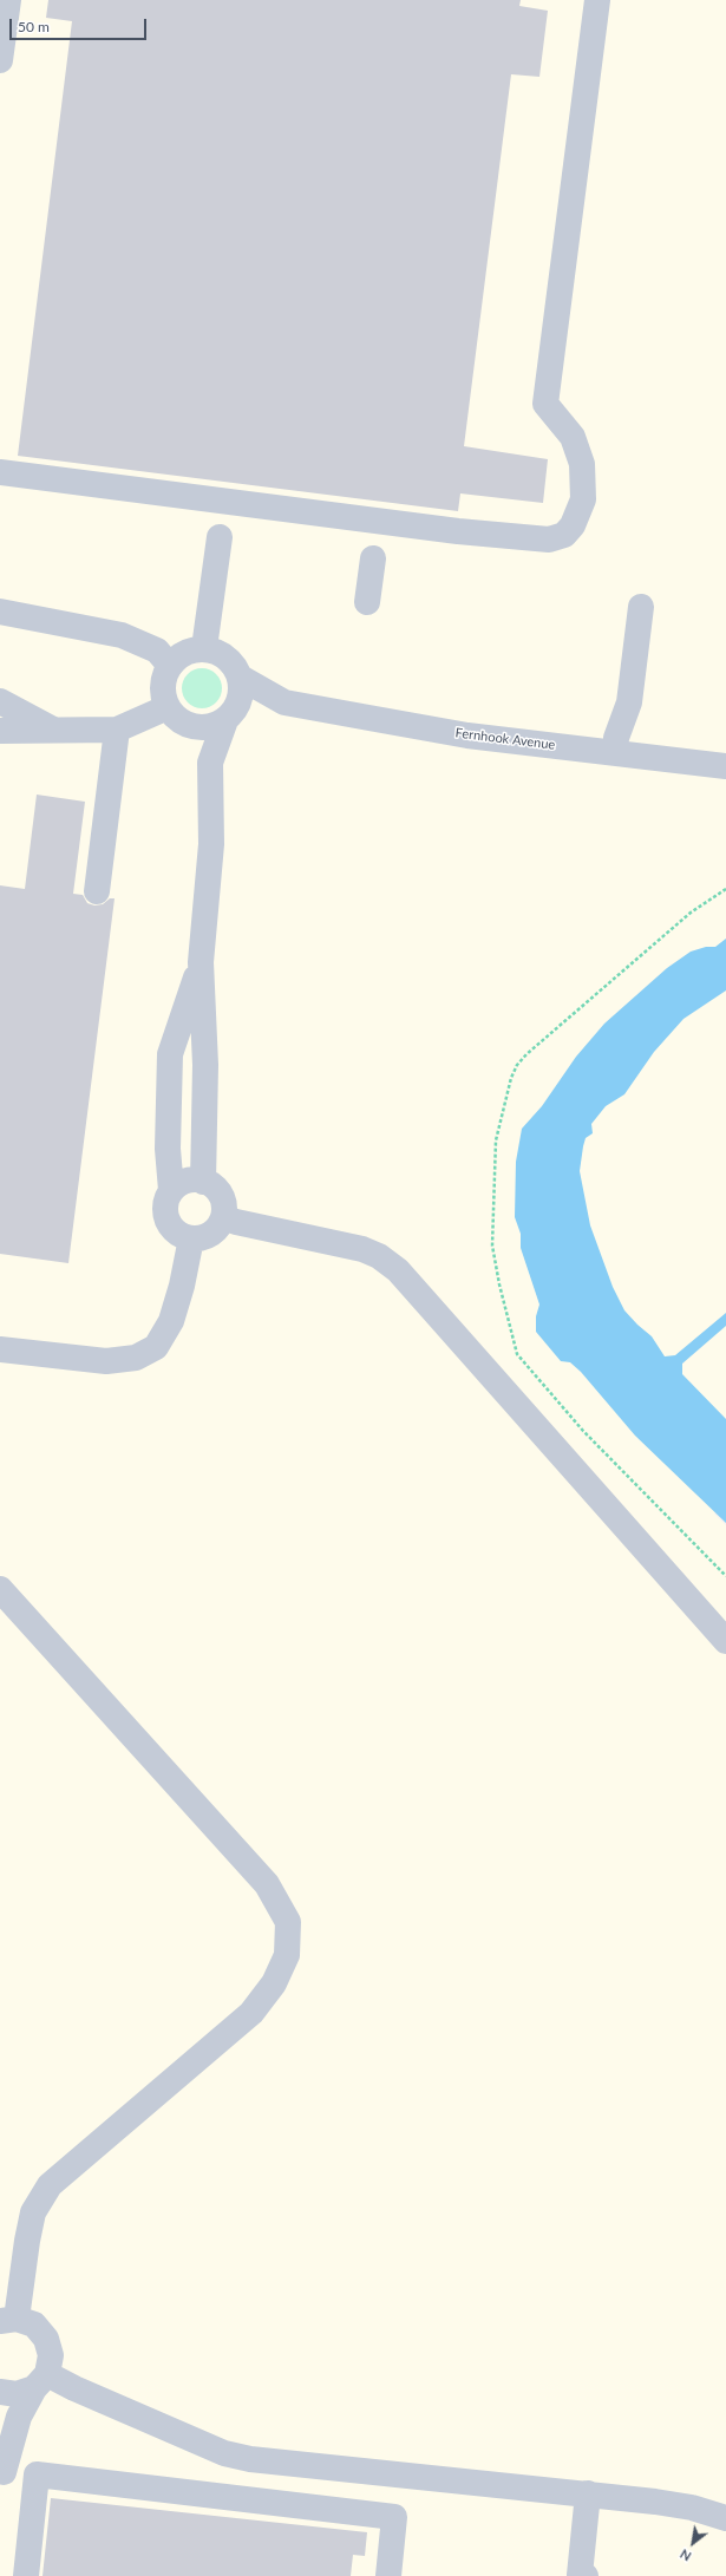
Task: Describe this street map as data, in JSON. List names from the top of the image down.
{
  "streets": {
    "street": ["Fernhook Avenue"]
  },
  "scale_bar": "50 m",
  "north": "bottom left"
}
